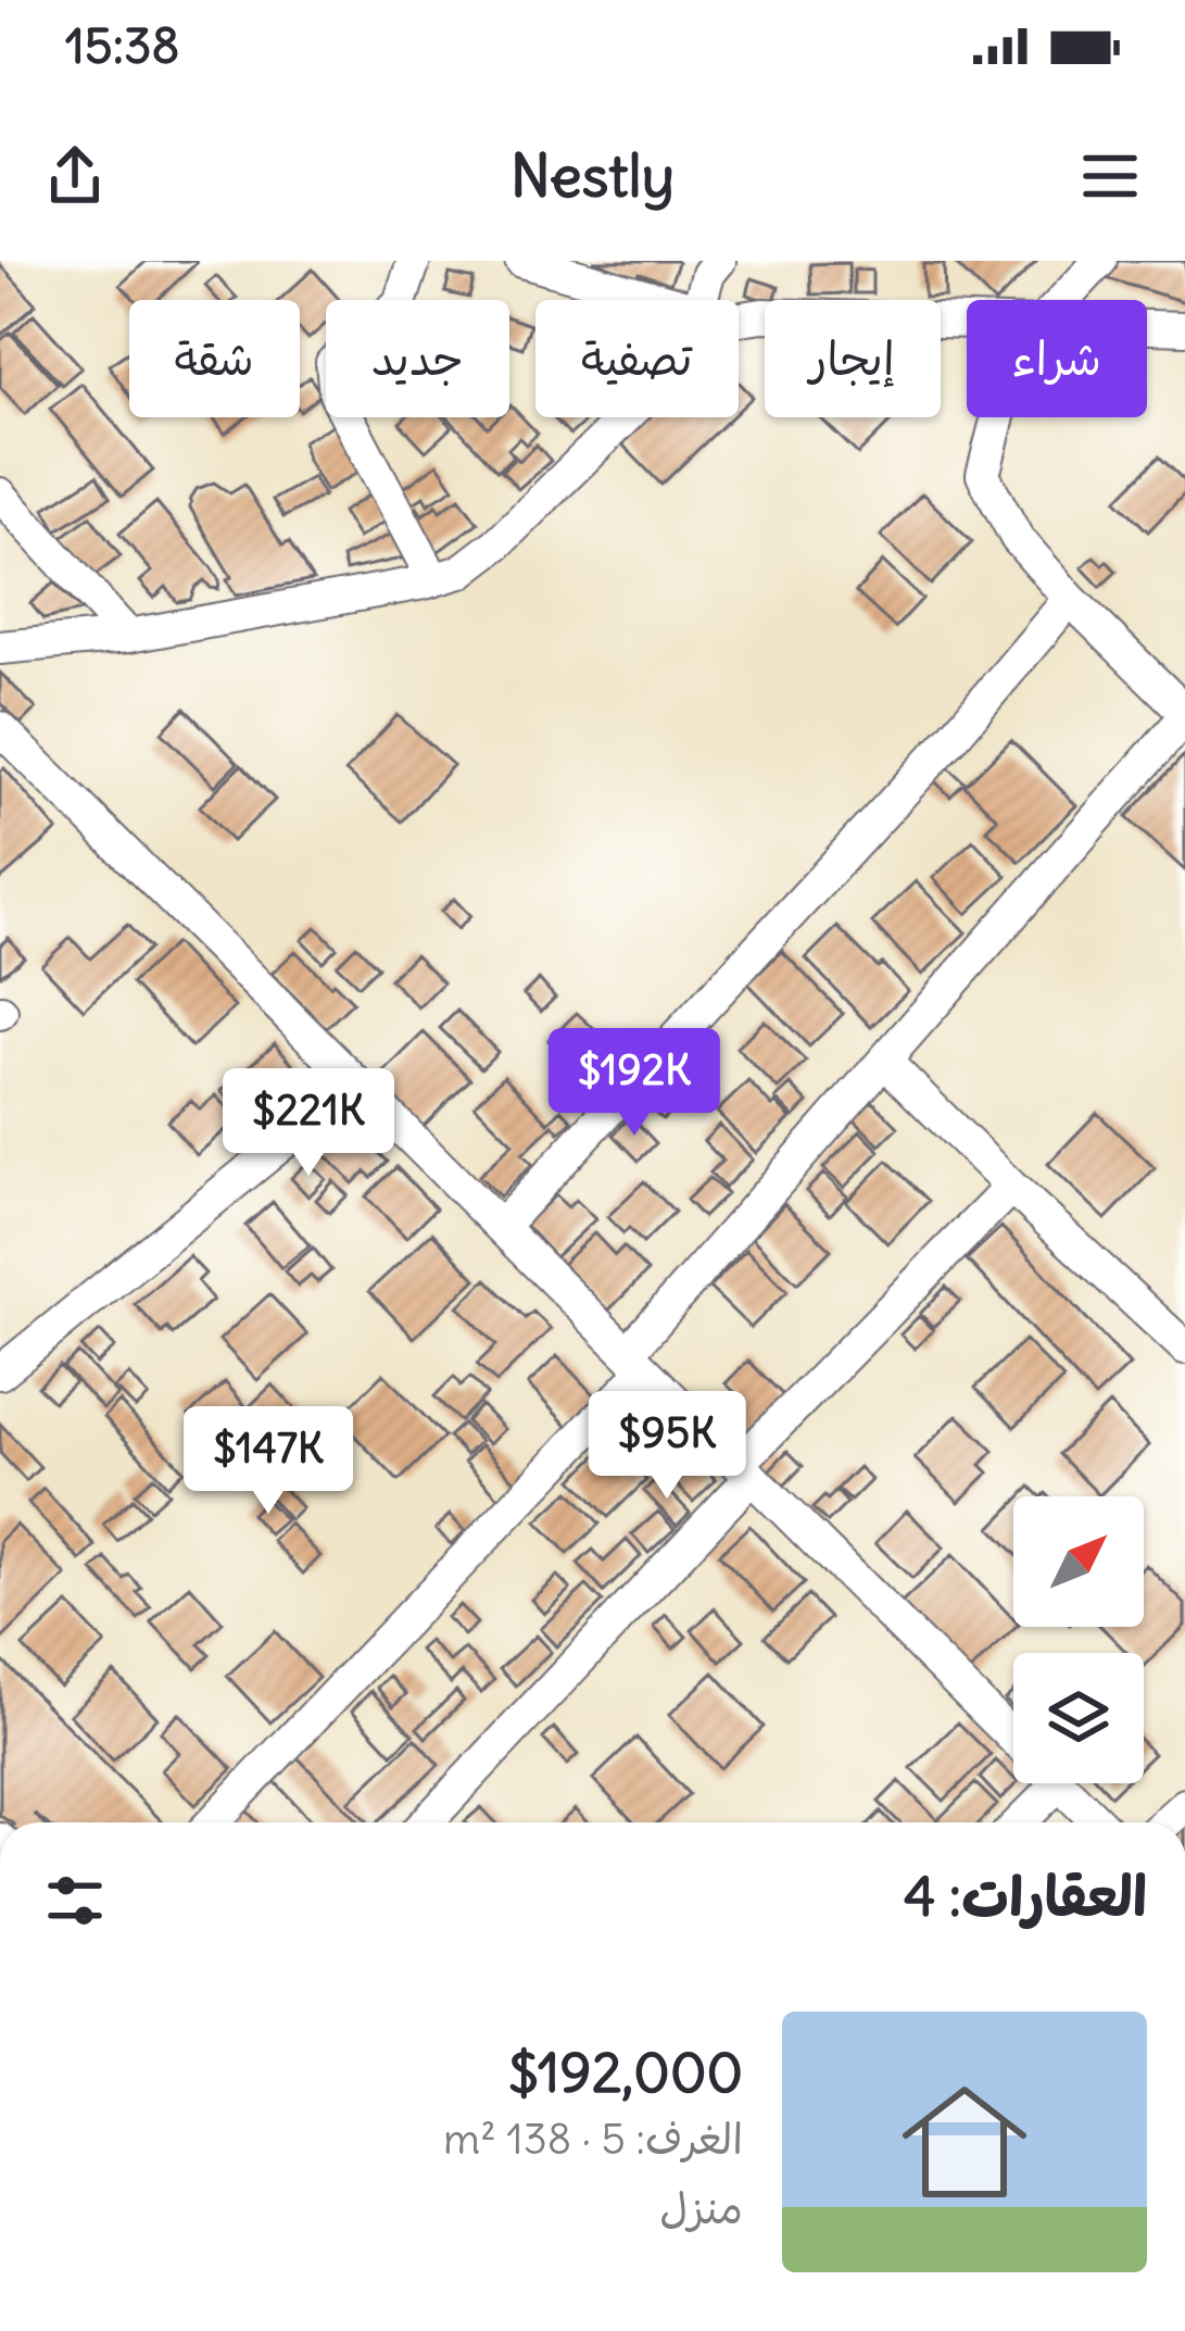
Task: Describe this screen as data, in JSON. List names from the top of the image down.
{
  "north": "top right",
  "page": {
    "status": "15:38",
    "header": "Nestly",
    "chip": [
      "شراء",
      "إيجار",
      "تصفية",
      "جديد",
      "شقة"
    ],
    "price": [
      "$192K",
      "$221K",
      "$95K",
      "$147K"
    ],
    "heading": "العقارات: 4",
    "list": [
      {
        "name": "$192,000",
        "note": "الغرف: 5 · 138 m² · منزل"
      }
    ]
  }
}
